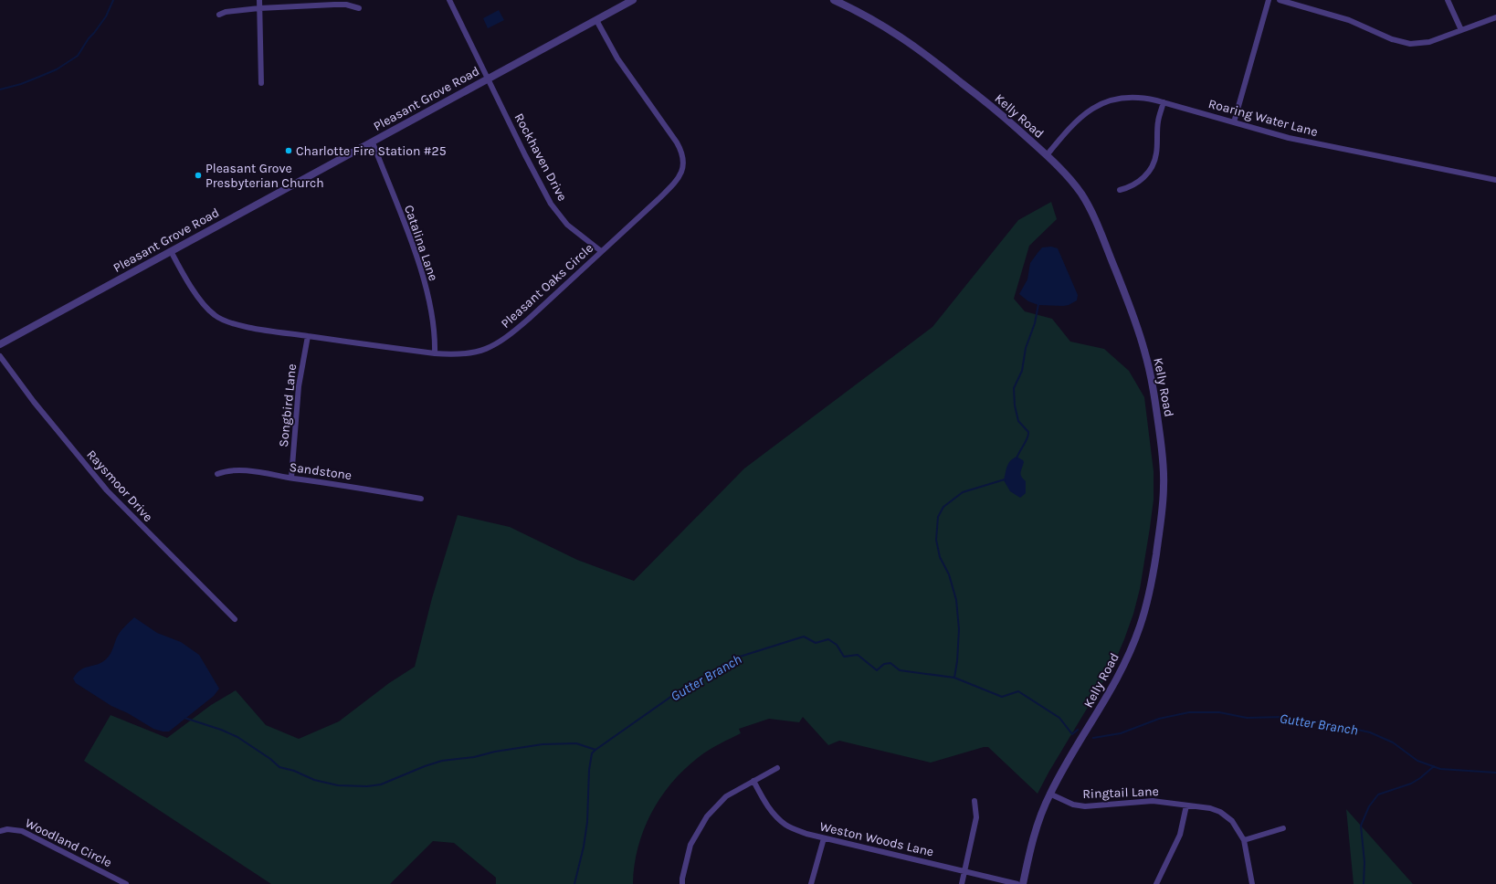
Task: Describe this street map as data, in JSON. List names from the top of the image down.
{
  "streets": {
    "street": [
      "Pleasant Grove Road",
      "Kelly Road",
      "Roaring Water Lane",
      "Rockhaven Drive",
      "Catalina Lane",
      "Pleasant Oaks Circle",
      "Songbird Lane",
      "Sandstone",
      "Raysmoor Drive",
      "Ringtail Lane",
      "Weston Woods Lane",
      "Woodland Circle"
    ]
  },
  "crossings": [
    ["Pleasant Grove Road", "Rockhaven Drive"],
    ["Pleasant Grove Road", "Catalina Lane"],
    ["Pleasant Grove Road", "Pleasant Oaks Circle"],
    ["Kelly Road", "Roaring Water Lane"],
    ["Kelly Road", "Ringtail Lane"],
    ["Rockhaven Drive", "Pleasant Oaks Circle"],
    ["Catalina Lane", "Pleasant Oaks Circle"],
    ["Pleasant Oaks Circle", "Songbird Lane"],
    ["Songbird Lane", "Sandstone"]
  ],
  "water": ["Gutter Branch"],
  "places": ["Charlotte Fire Station #25", "Pleasant Grove Presbyterian Church"]
}
